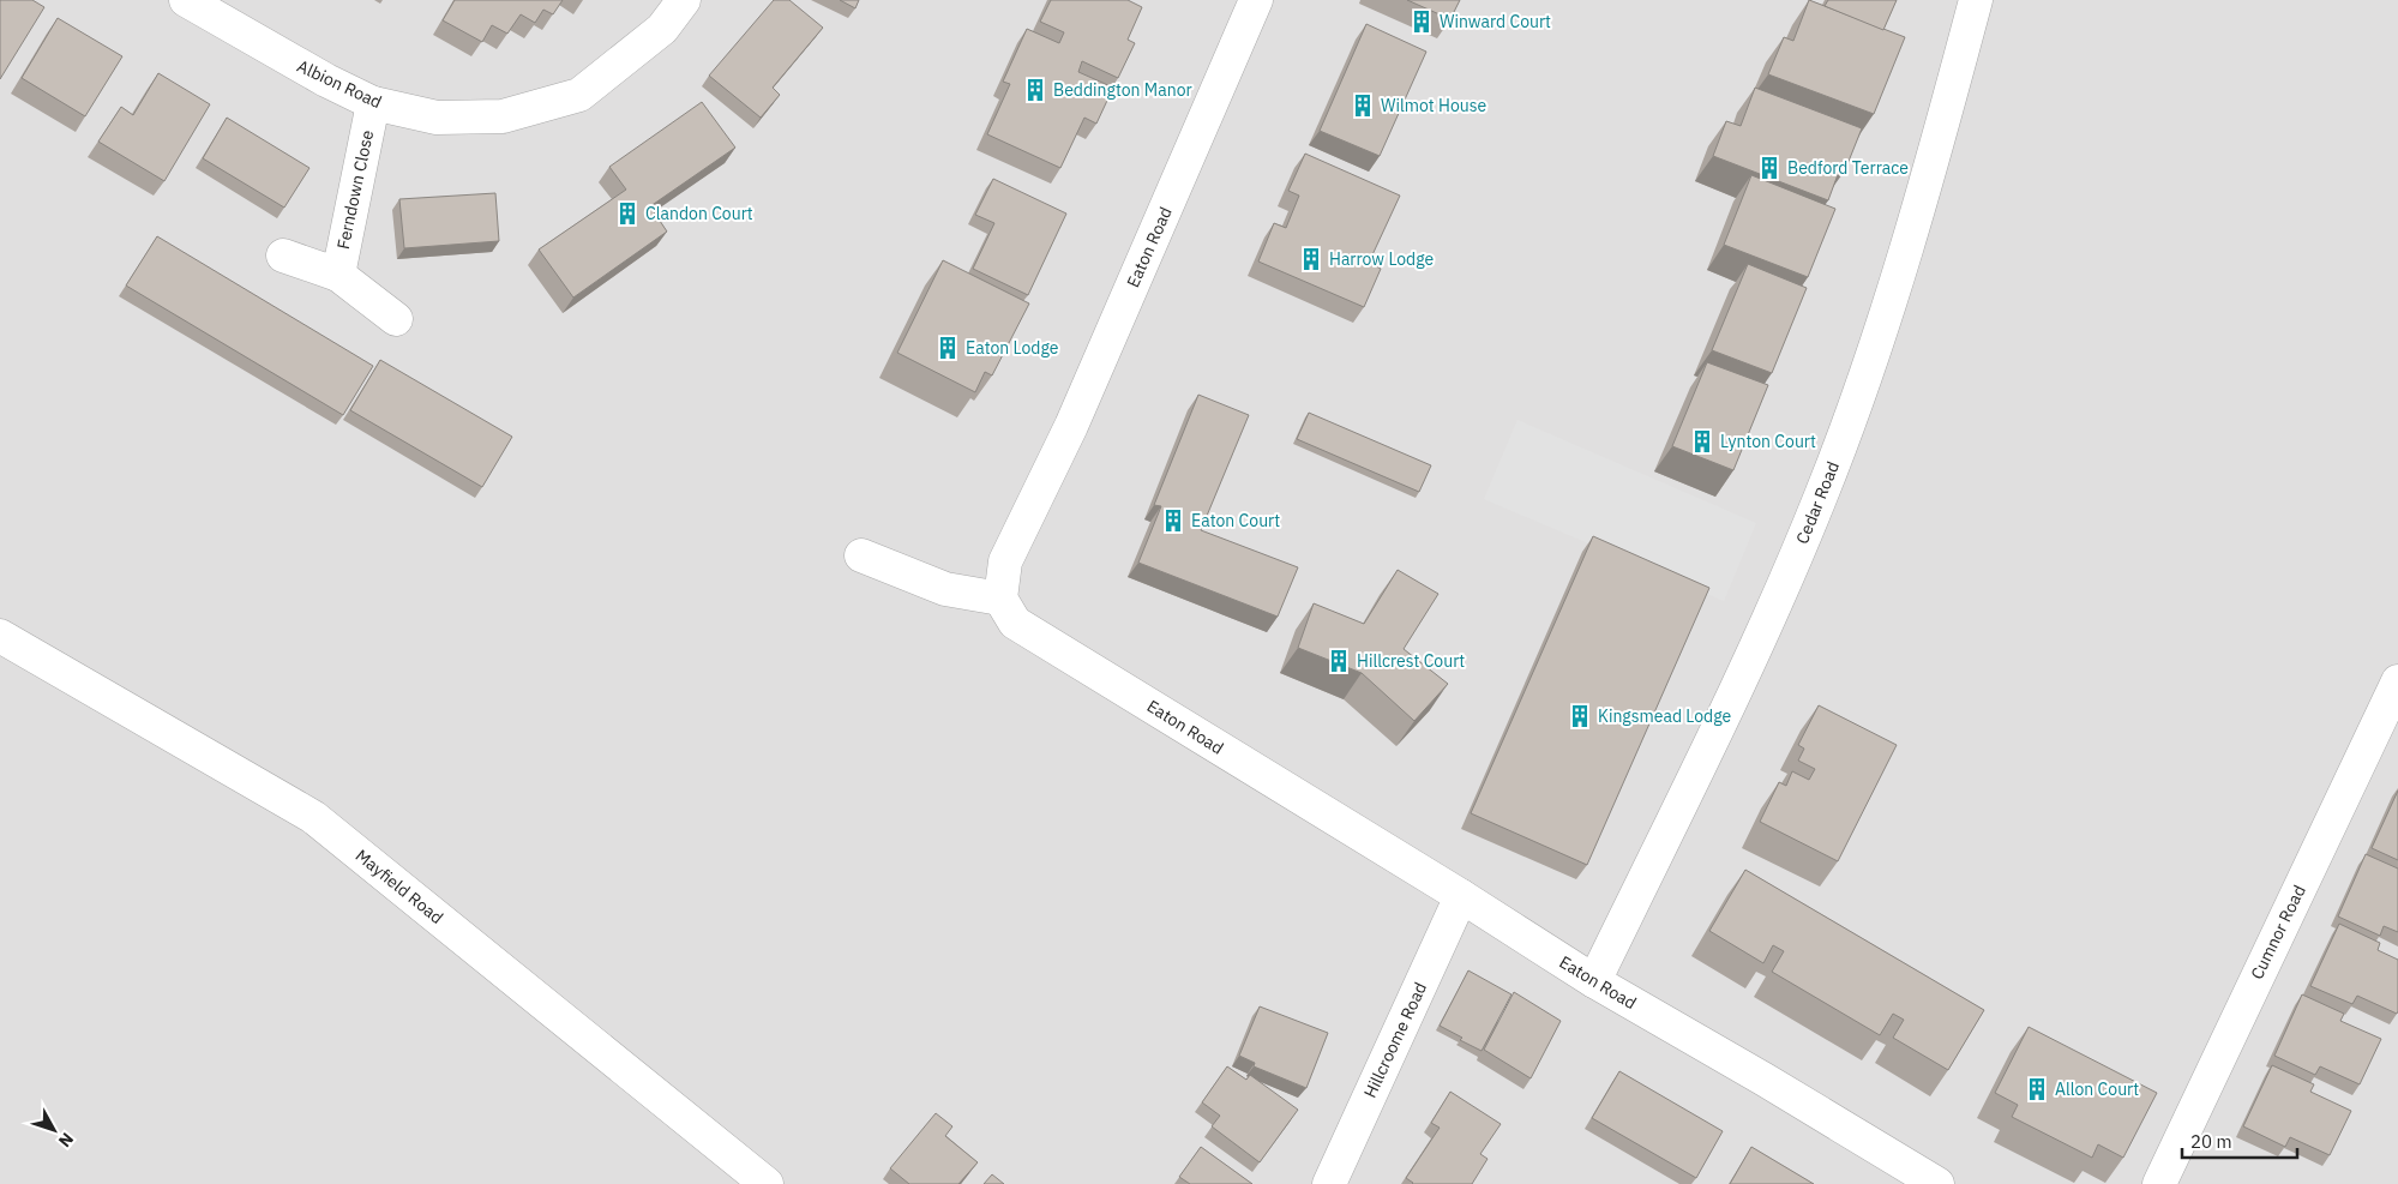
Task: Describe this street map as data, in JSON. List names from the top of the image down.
{
  "streets": {
    "street": [
      "Albion Road",
      "Ferndown Close",
      "Eaton Road",
      "Cedar Road",
      "Mayfield Road",
      "Cumnor Road",
      "Hillcroome Road"
    ]
  },
  "crossings": [
    ["Albion Road", "Ferndown Close"],
    ["Eaton Road", "Cedar Road"],
    ["Eaton Road", "Hillcroome Road"]
  ],
  "places": {
    "building": [
      "Winward Court",
      "Beddington Manor",
      "Wilmot House",
      "Bedford Terrace",
      "Clandon Court",
      "Harrow Lodge",
      "Eaton Lodge",
      "Lynton Court",
      "Eaton Court",
      "Hillcrest Court",
      "Kingsmead Lodge",
      "Allon Court"
    ]
  },
  "scale_bar": "20 m",
  "north": "bottom right"
}
